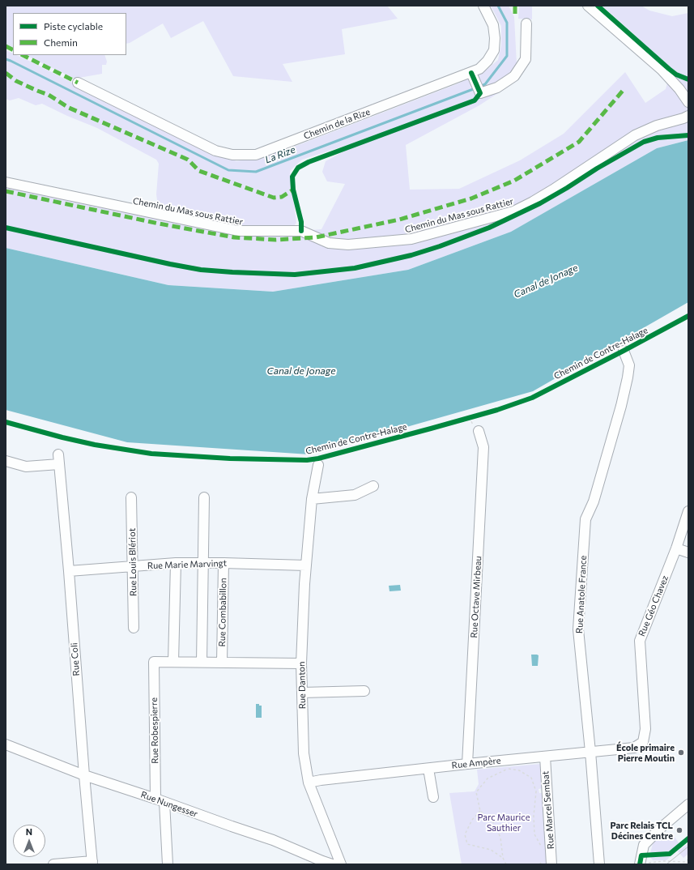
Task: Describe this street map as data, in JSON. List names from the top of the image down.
{
  "streets": {
    "street": [
      "Chemin de la Rize",
      "Chemin du Mas sous Rattier",
      "Rue Louis Blériot",
      "Rue Marie Marvingt",
      "Rue Anatole France",
      "Rue Octave Mirbeau",
      "Rue Géo Chavez",
      "Rue Combabillon",
      "Rue Coli",
      "Rue Danton",
      "Rue Robespierre",
      "Rue Ampère",
      "Rue Nungesser",
      "Rue Marcel Sembat"
    ],
    "cycle path": ["Chemin de Contre-Halage"]
  },
  "crossings": [
    ["Rue Louis Blériot", "Rue Marie Marvingt"],
    ["Rue Marie Marvingt", "Rue Combabillon"],
    ["Rue Marie Marvingt", "Rue Coli"],
    ["Rue Marie Marvingt", "Rue Danton"],
    ["Rue Anatole France", "Rue Ampère"],
    ["Rue Octave Mirbeau", "Rue Ampère"],
    ["Rue Géo Chavez", "Rue Ampère"],
    ["Rue Coli", "Rue Nungesser"],
    ["Rue Danton", "Rue Ampère"],
    ["Rue Robespierre", "Rue Nungesser"],
    ["Rue Ampère", "Rue Marcel Sembat"]
  ],
  "water": ["La Rize", "Canal de Jonage"],
  "parks": ["Parc Maurice Sauthier"],
  "places": ["École primaire Pierre Moutin", "Parc Relais TCL Décines Centre"],
  "legend": ["Piste cyclable", "Chemin"],
  "north": "top"
}
